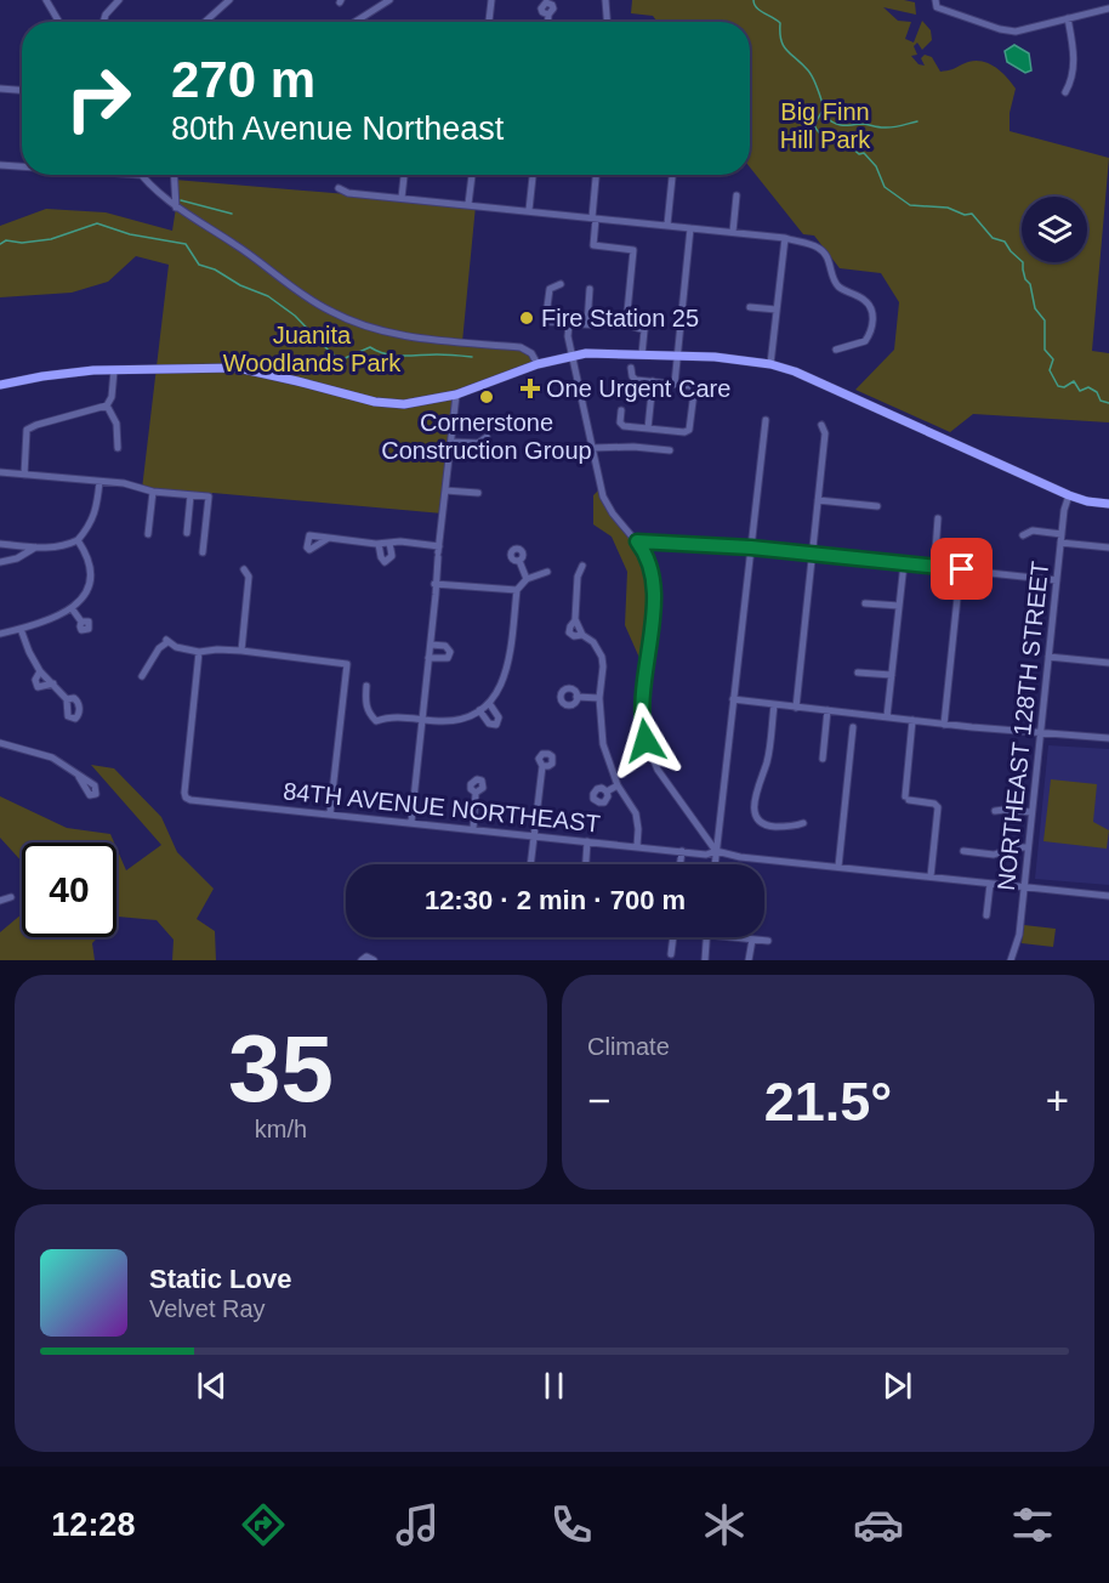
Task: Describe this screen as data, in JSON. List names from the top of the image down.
{
  "streets": {
    "street": ["NORTHEAST 128TH STREET", "84TH AVENUE NORTHEAST"]
  },
  "crossings": [
    ["NORTHEAST 128TH STREET", "84TH AVENUE NORTHEAST"]
  ],
  "parks": ["Big Finn Hill Park", "Juanita Woodlands Park"],
  "places": {
    "other": ["Fire Station 25", "Cornerstone Construction Group"],
    "health": ["One Urgent Care"]
  },
  "page": {
    "turn": ["270 m", "80th Avenue Northeast"],
    "limit": "40",
    "trip": "12:30 · 2 min · 700 m",
    "tile": [
      ["35", "km/h"],
      "Climate"
    ],
    "heat": ["−", "21.5°", "+"],
    "song": ["Static Love", "Velvet Ray"],
    "tabs": "12:28"
  }
}
